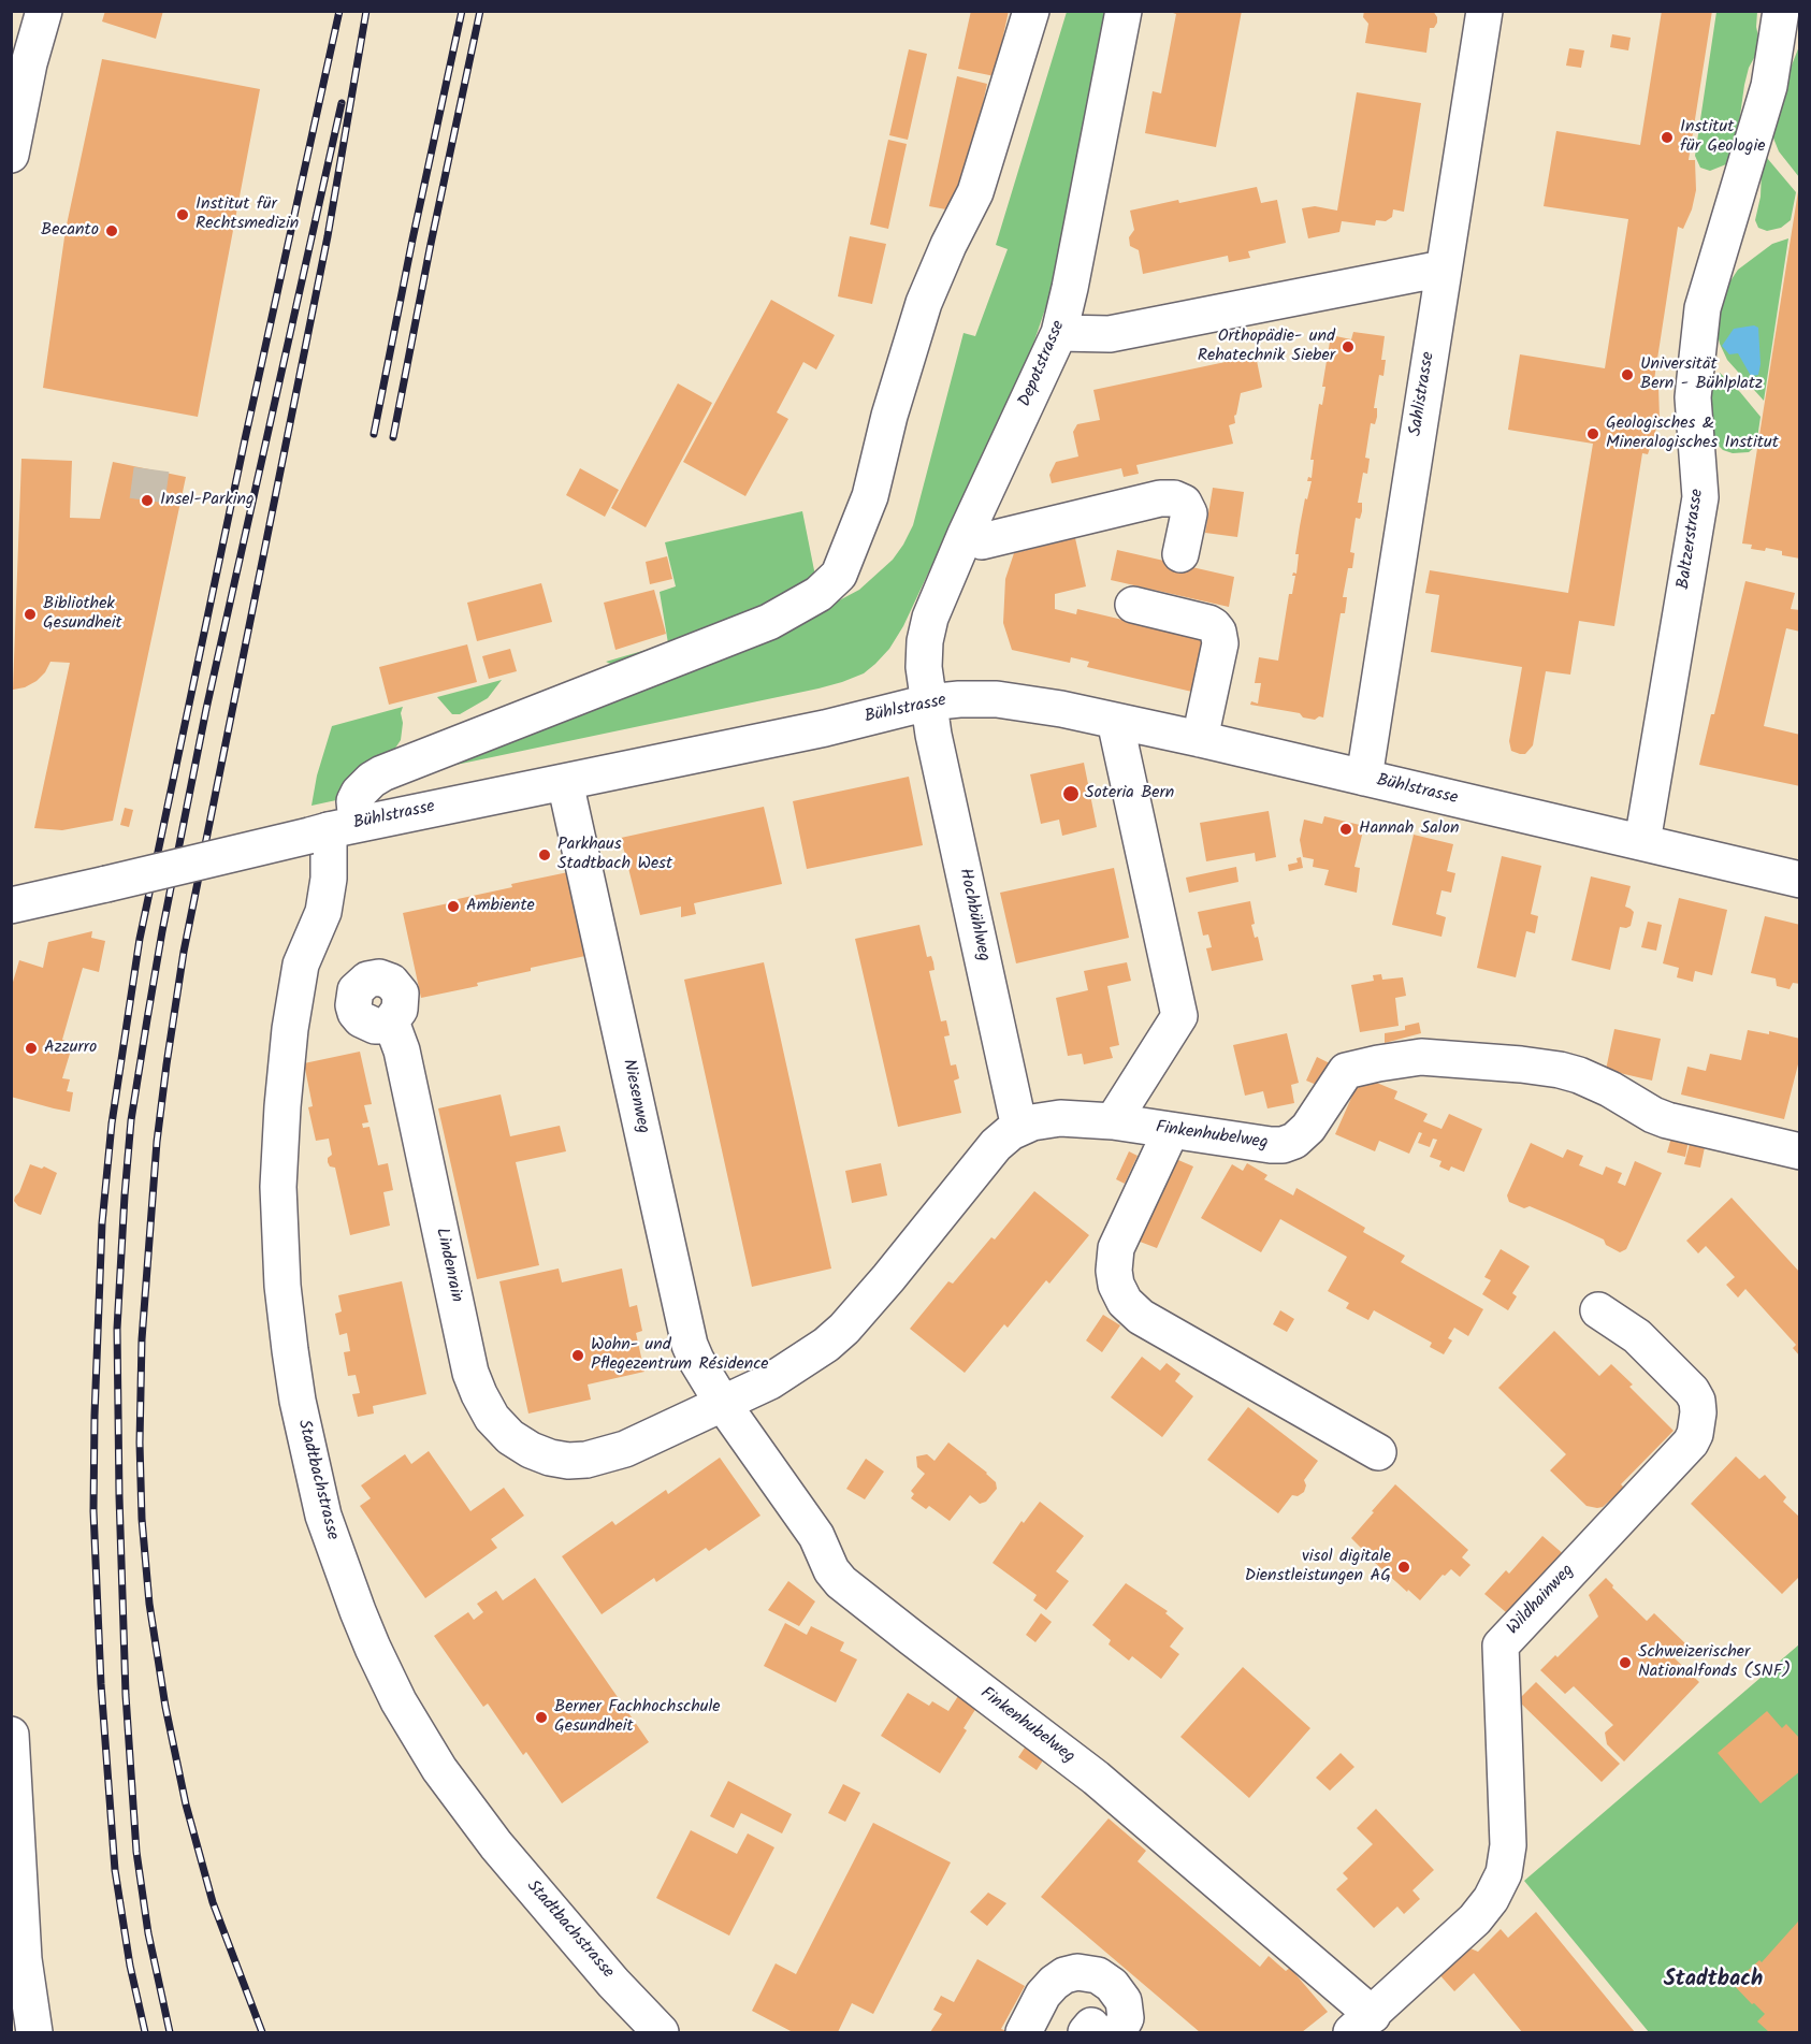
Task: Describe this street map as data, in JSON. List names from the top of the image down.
{
  "streets": {
    "street": [
      "Depotstrasse",
      "Sahlistrasse",
      "Baltzerstrasse",
      "Bühlstrasse",
      "Hochbühlweg",
      "Niesenweg",
      "Finkenhubelweg",
      "Lindenrain",
      "Stadtbachstrasse",
      "Wildhainweg"
    ]
  },
  "crossings": [
    ["Depotstrasse", "Bühlstrasse"],
    ["Depotstrasse", "Hochbühlweg"],
    ["Sahlistrasse", "Bühlstrasse"],
    ["Baltzerstrasse", "Bühlstrasse"],
    ["Bühlstrasse", "Hochbühlweg"],
    ["Bühlstrasse", "Niesenweg"],
    ["Bühlstrasse", "Stadtbachstrasse"],
    ["Hochbühlweg", "Finkenhubelweg"],
    ["Niesenweg", "Finkenhubelweg"],
    ["Finkenhubelweg", "Lindenrain"],
    ["Finkenhubelweg", "Wildhainweg"]
  ],
  "districts": ["Stadtbach"],
  "places": [
    "Institut für Geologie",
    "Institut für Rechtsmedizin",
    "Becanto",
    "Orthopädie- und Rehatechnik Sieber",
    "Universität Bern - Bühlplatz",
    "Geologisches & Mineralogisches Institut",
    "Insel-Parking",
    "Bibliothek Gesundheit",
    "Soteria Bern",
    "Hannah Salon",
    "Parkhaus Stadtbach West",
    "Ambiente",
    "Azzurro",
    "Wohn- und Pflegezentrum Résidence",
    "visol digitale Dienstleistungen AG",
    "Schweizerischer Nationalfonds (SNF)",
    "Berner Fachhochschule Gesundheit"
  ]
}
